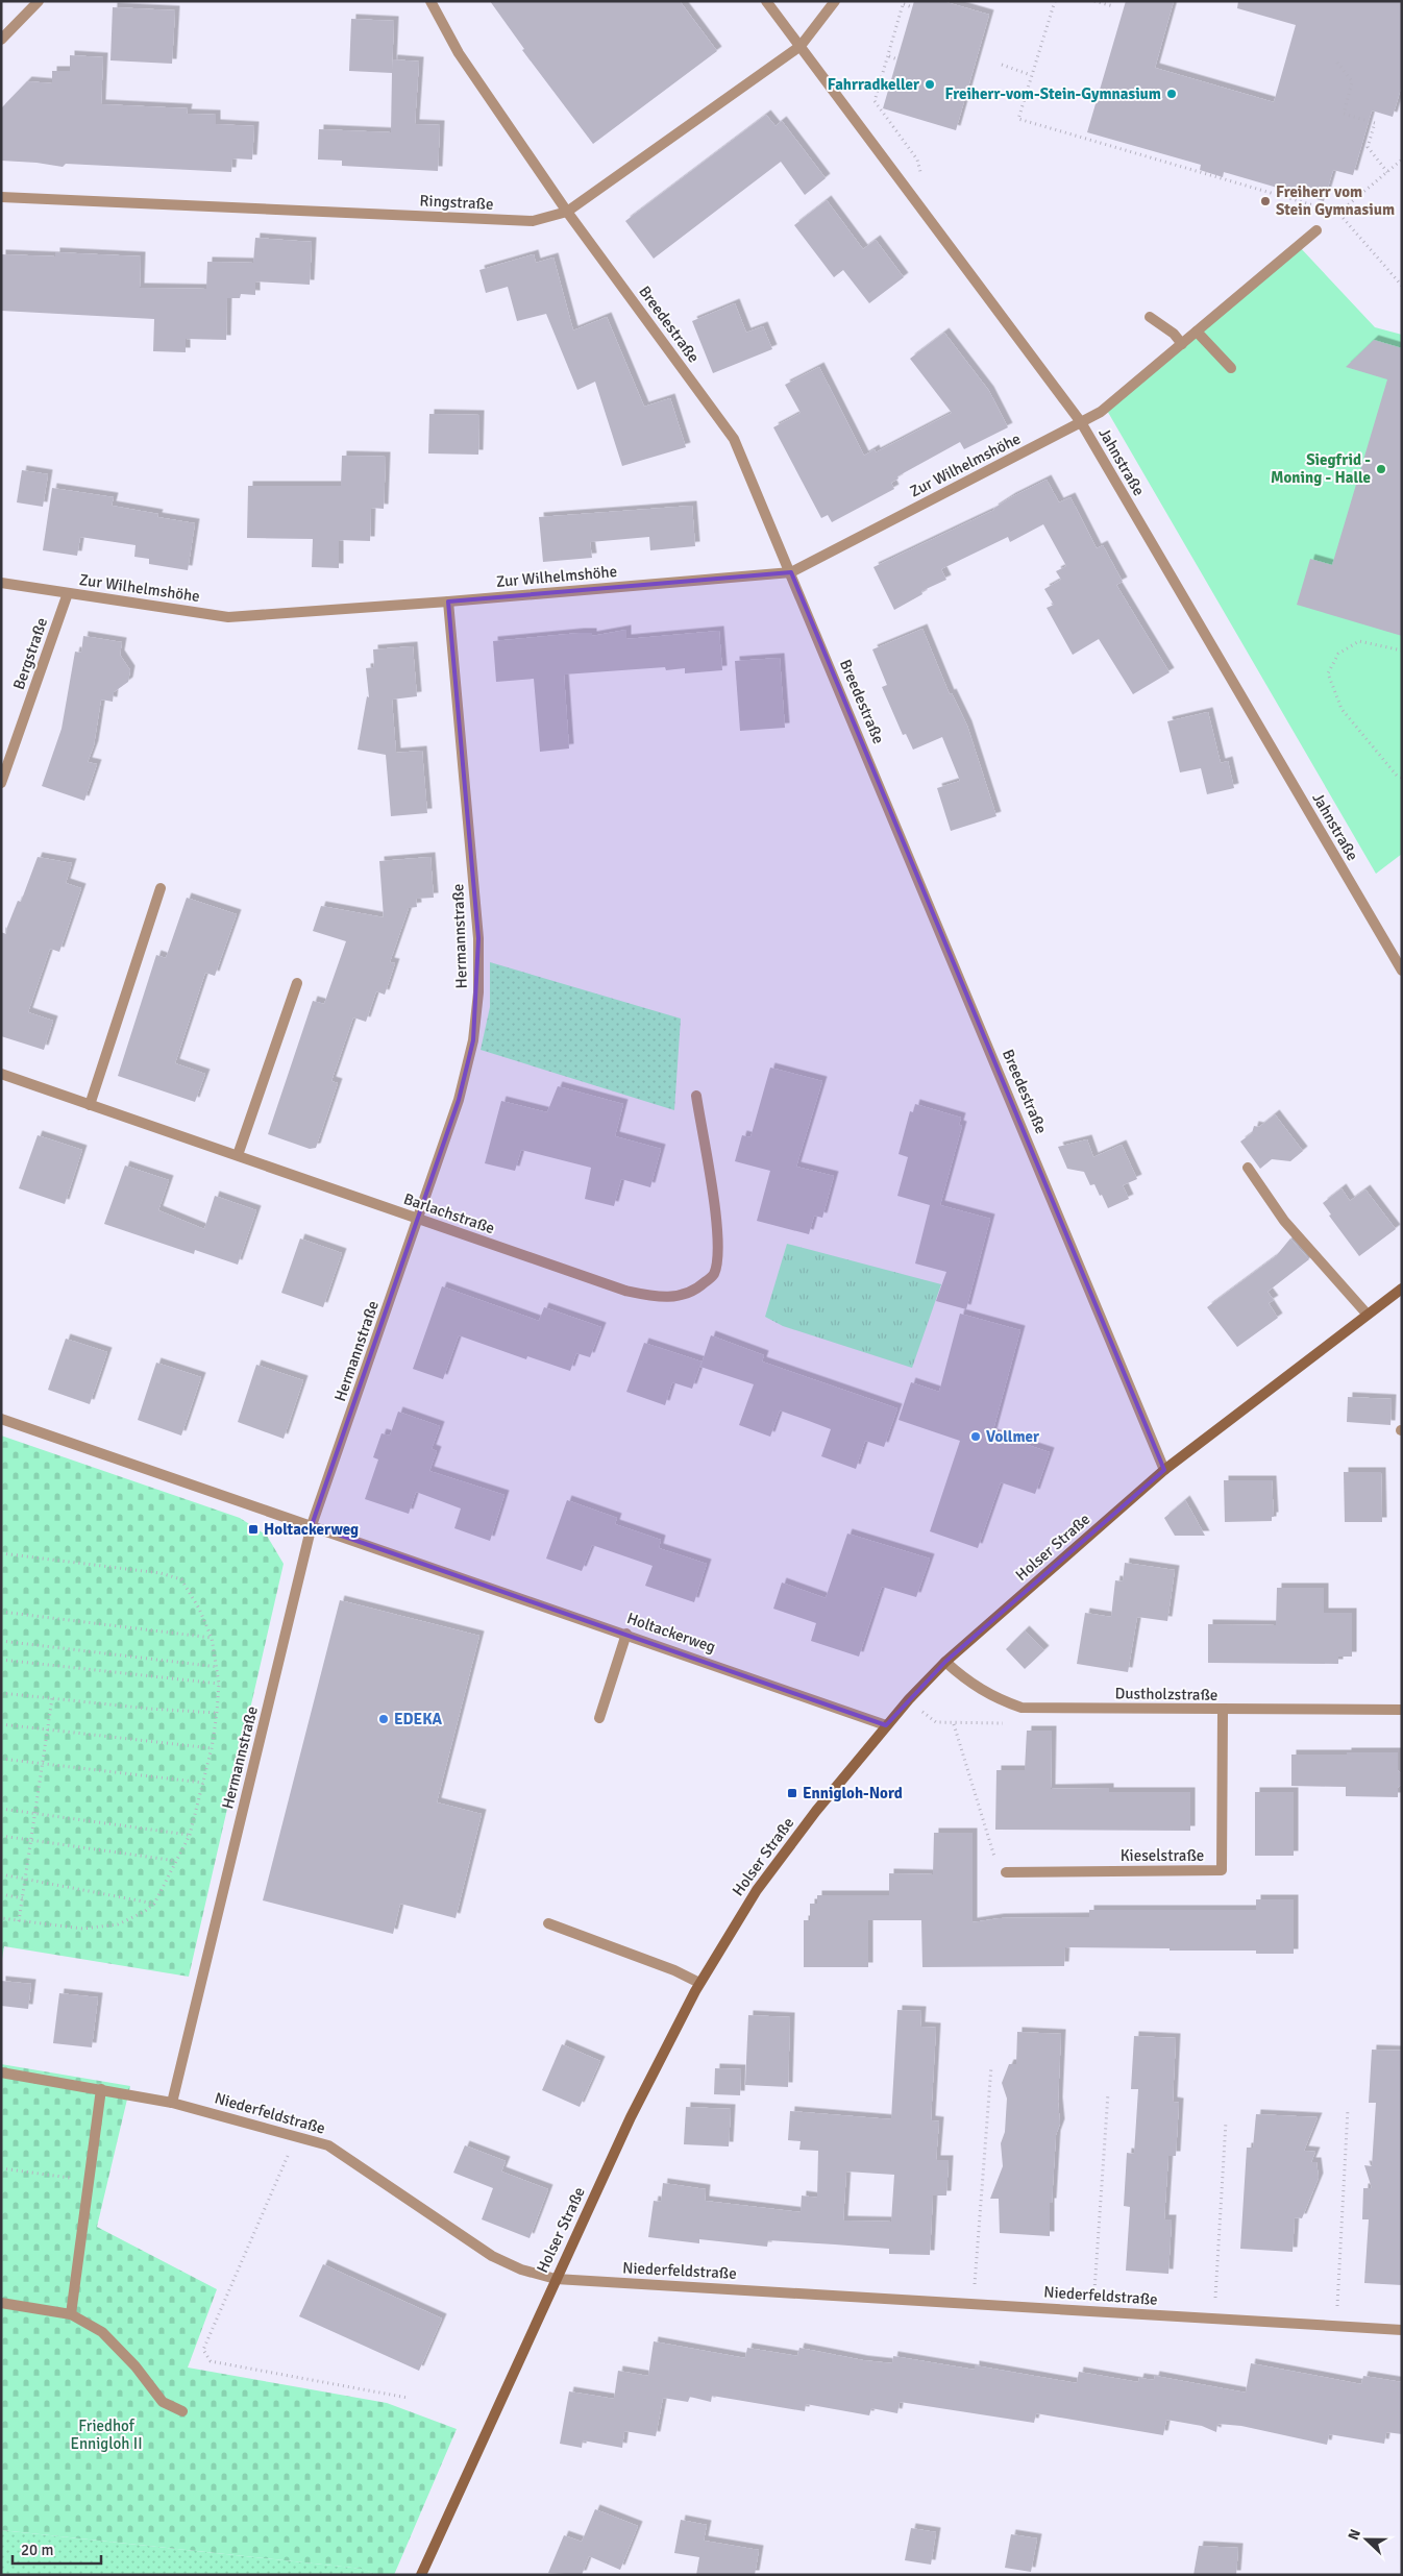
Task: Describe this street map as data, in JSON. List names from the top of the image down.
{
  "streets": {
    "main road": ["Holser Straße"],
    "street": [
      "Ringstraße",
      "Breedestraße",
      "Jahnstraße",
      "Zur Wilhelmshöhe",
      "Bergstraße",
      "Hermannstraße",
      "Barlachstraße",
      "Holtackerweg",
      "Dustholzstraße",
      "Kieselstraße",
      "Niederfeldstraße"
    ]
  },
  "crossings": [
    ["Ringstraße", "Breedestraße"],
    ["Ringstraße", "Jahnstraße"],
    ["Breedestraße", "Zur Wilhelmshöhe"],
    ["Breedestraße", "Holser Straße"],
    ["Jahnstraße", "Zur Wilhelmshöhe"],
    ["Zur Wilhelmshöhe", "Bergstraße"],
    ["Zur Wilhelmshöhe", "Hermannstraße"],
    ["Hermannstraße", "Barlachstraße"],
    ["Hermannstraße", "Holtackerweg"],
    ["Hermannstraße", "Niederfeldstraße"],
    ["Holser Straße", "Holtackerweg"],
    ["Holser Straße", "Dustholzstraße"],
    ["Holser Straße", "Niederfeldstraße"],
    ["Dustholzstraße", "Kieselstraße"]
  ],
  "parks": ["Friedhof Ennigloh II"],
  "places": {
    "other": [
      "Fahrradkeller",
      "Freiherr-vom-Stein-Gymnasium",
      "Freiherr vom Stein Gymnasium",
      "Siegfrid - Moning - Halle",
      "Vollmer",
      "EDEKA"
    ],
    "transit": ["Holtackerweg", "Ennigloh-Nord"]
  },
  "scale_bar": "20 m",
  "north": "left"
}
